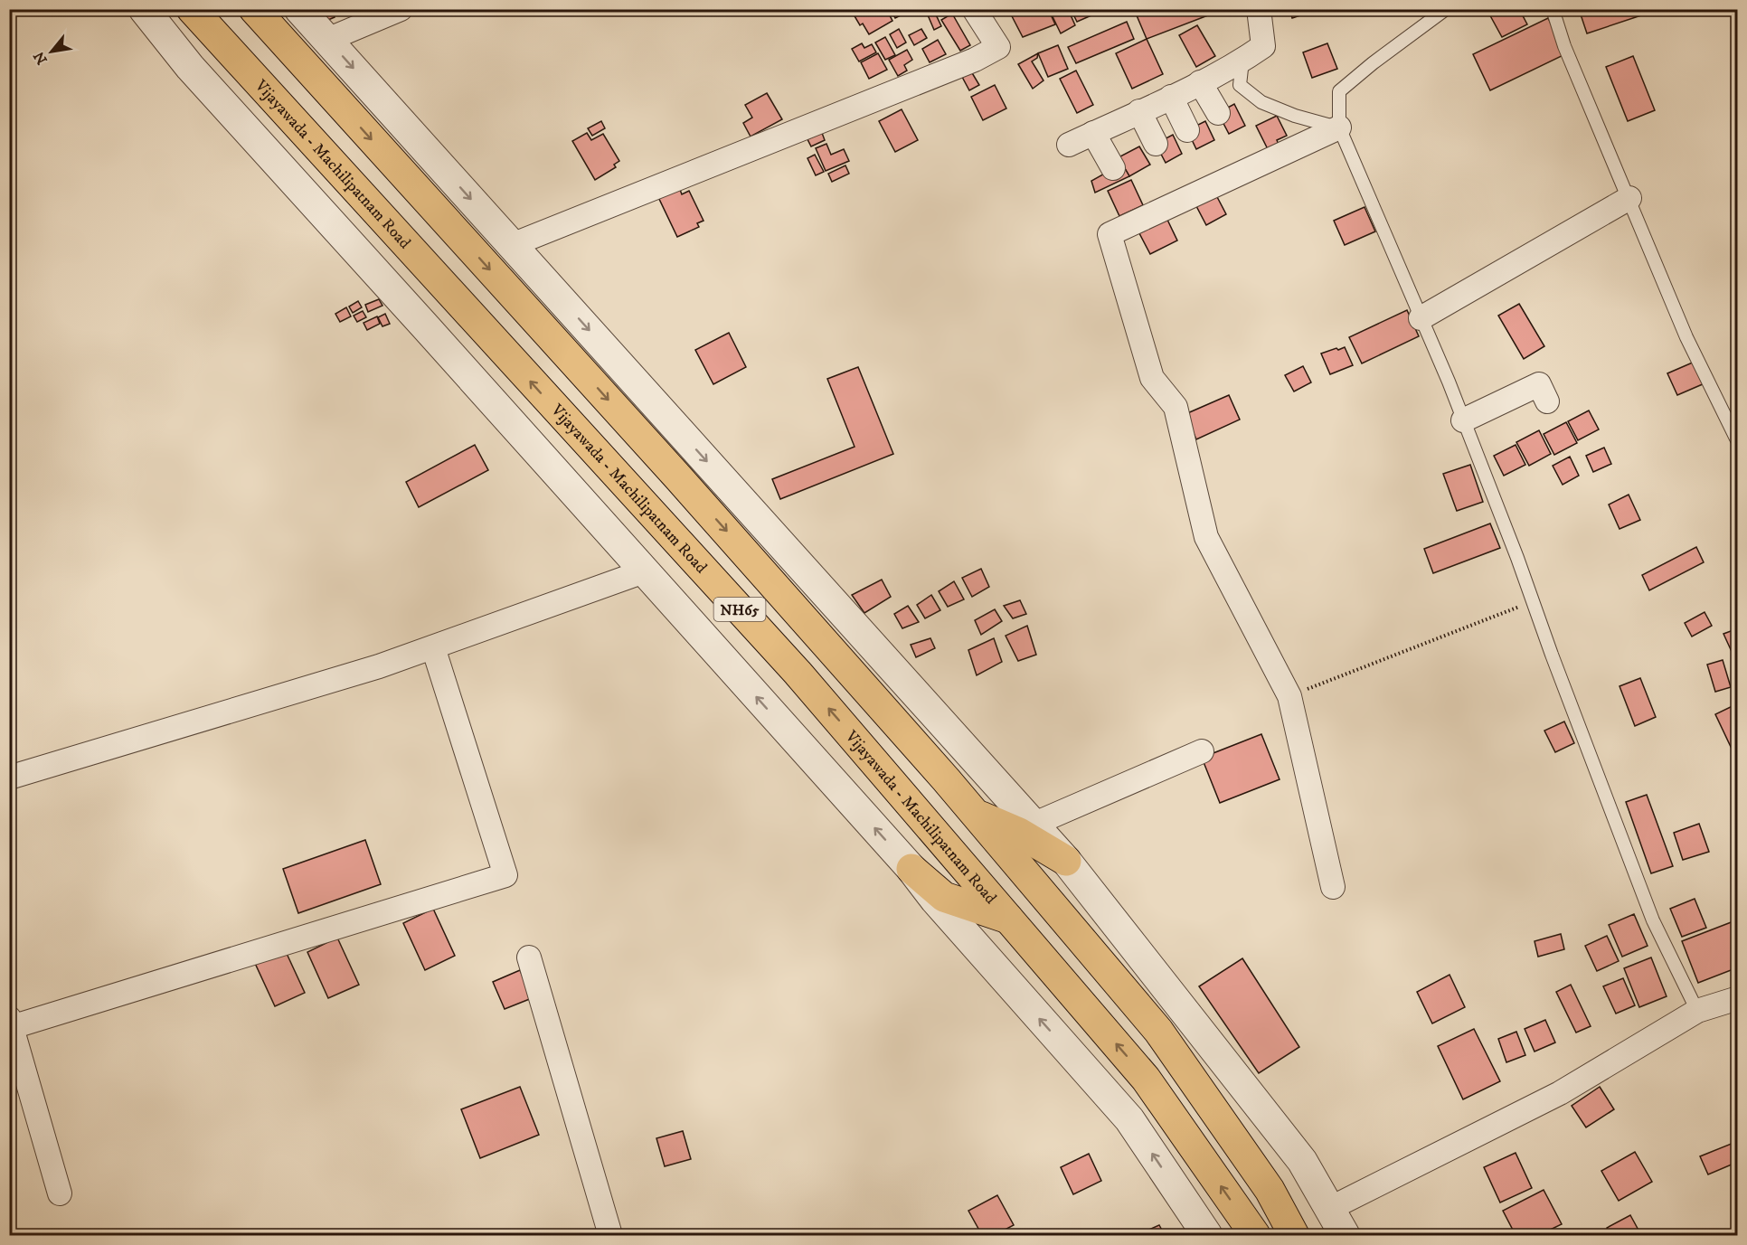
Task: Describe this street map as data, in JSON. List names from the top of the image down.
{
  "streets": {
    "highway": ["Vijayawada - Machilipatnam Road", "NH65"]
  },
  "north": "bottom left"
}
